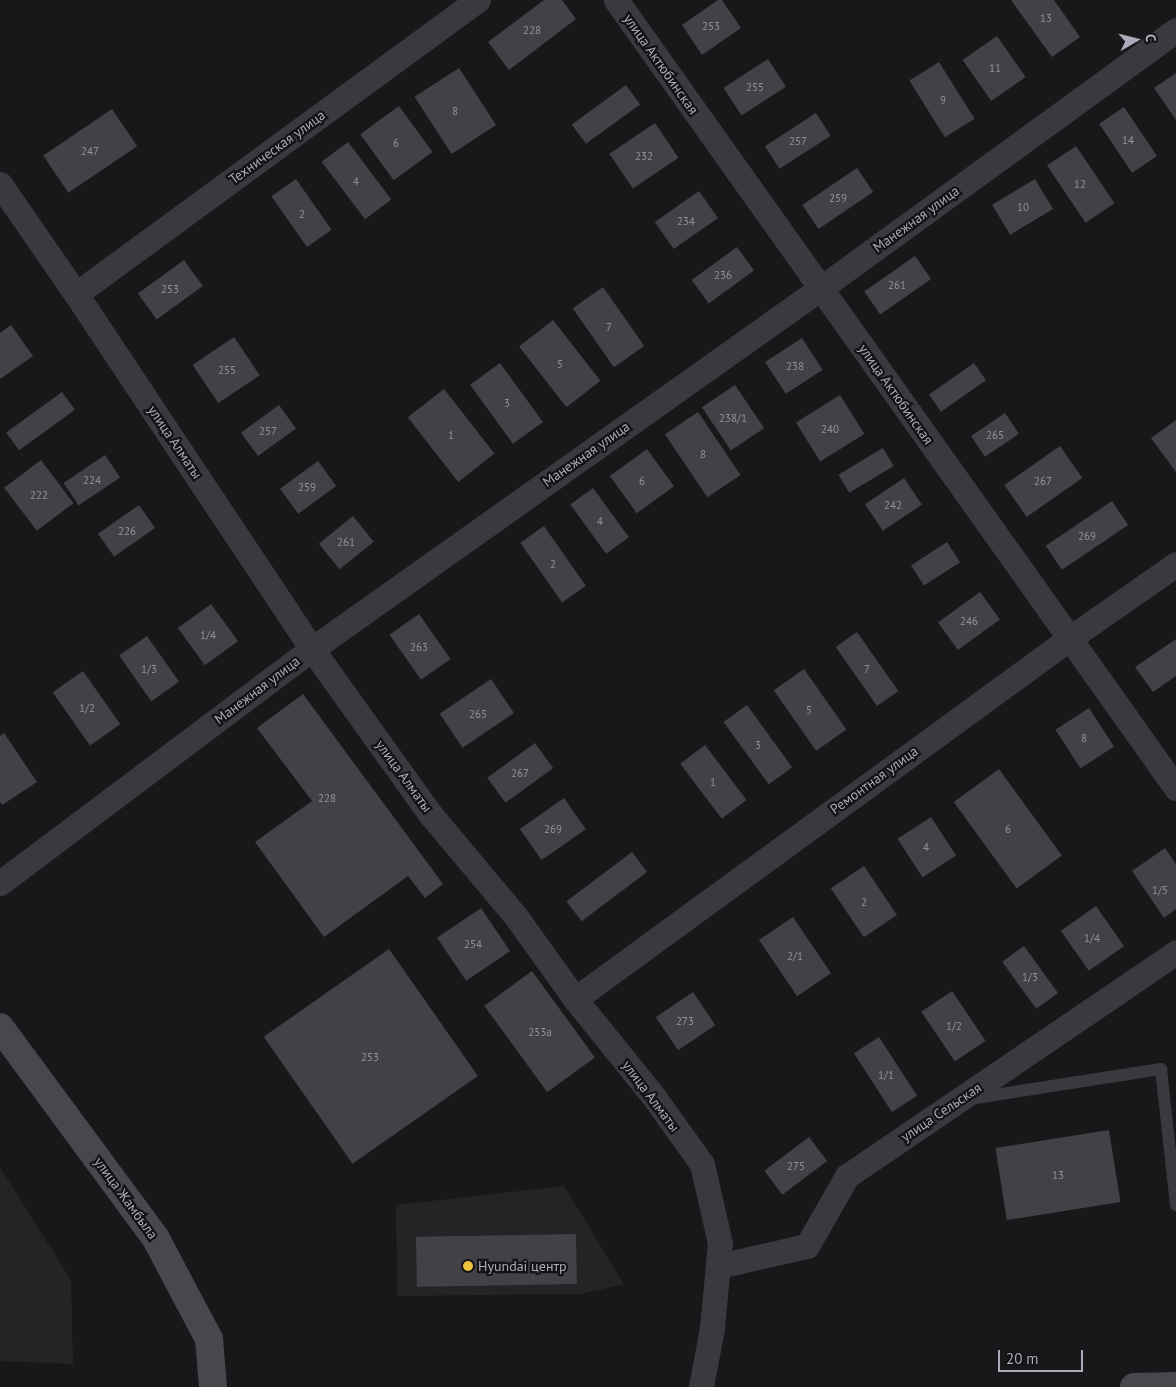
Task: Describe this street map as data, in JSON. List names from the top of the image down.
{
  "streets": {
    "street": [
      "улица Актюбинская",
      "Техническая улица",
      "Манежная улица",
      "улица Алматы",
      "Ремонтная улица",
      "улица Сельская",
      "улица Жамбыла"
    ]
  },
  "crossings": [
    ["улица Актюбинская", "Манежная улица"],
    ["улица Актюбинская", "Ремонтная улица"],
    ["Техническая улица", "улица Алматы"],
    ["Манежная улица", "улица Алматы"],
    ["улица Алматы", "Ремонтная улица"],
    ["улица Алматы", "улица Сельская"]
  ],
  "places": ["Hyundai центр"],
  "house_numbers": [
    "13",
    "253",
    "228",
    "11",
    "255",
    "9",
    "8",
    "14",
    "257",
    "6",
    "247",
    "232",
    "4",
    "12",
    "259",
    "10",
    "2",
    "234",
    "236",
    "261",
    "253",
    "7",
    "5",
    "238",
    "255",
    "3",
    "238/1",
    "240",
    "257",
    "1",
    "265",
    "8",
    "224",
    "6",
    "267",
    "259",
    "222",
    "242",
    "4",
    "226",
    "269",
    "261",
    "2",
    "246",
    "1/4",
    "263",
    "1/3",
    "7",
    "1/2",
    "5",
    "265",
    "8",
    "3",
    "267",
    "1",
    "228",
    "269",
    "6",
    "4",
    "1/5",
    "2",
    "1/4",
    "254",
    "2/1",
    "1/3",
    "273",
    "1/2",
    "253а",
    "253",
    "1/1",
    "275",
    "13"
  ],
  "scale_bar": "20 m",
  "north": "right"
}
